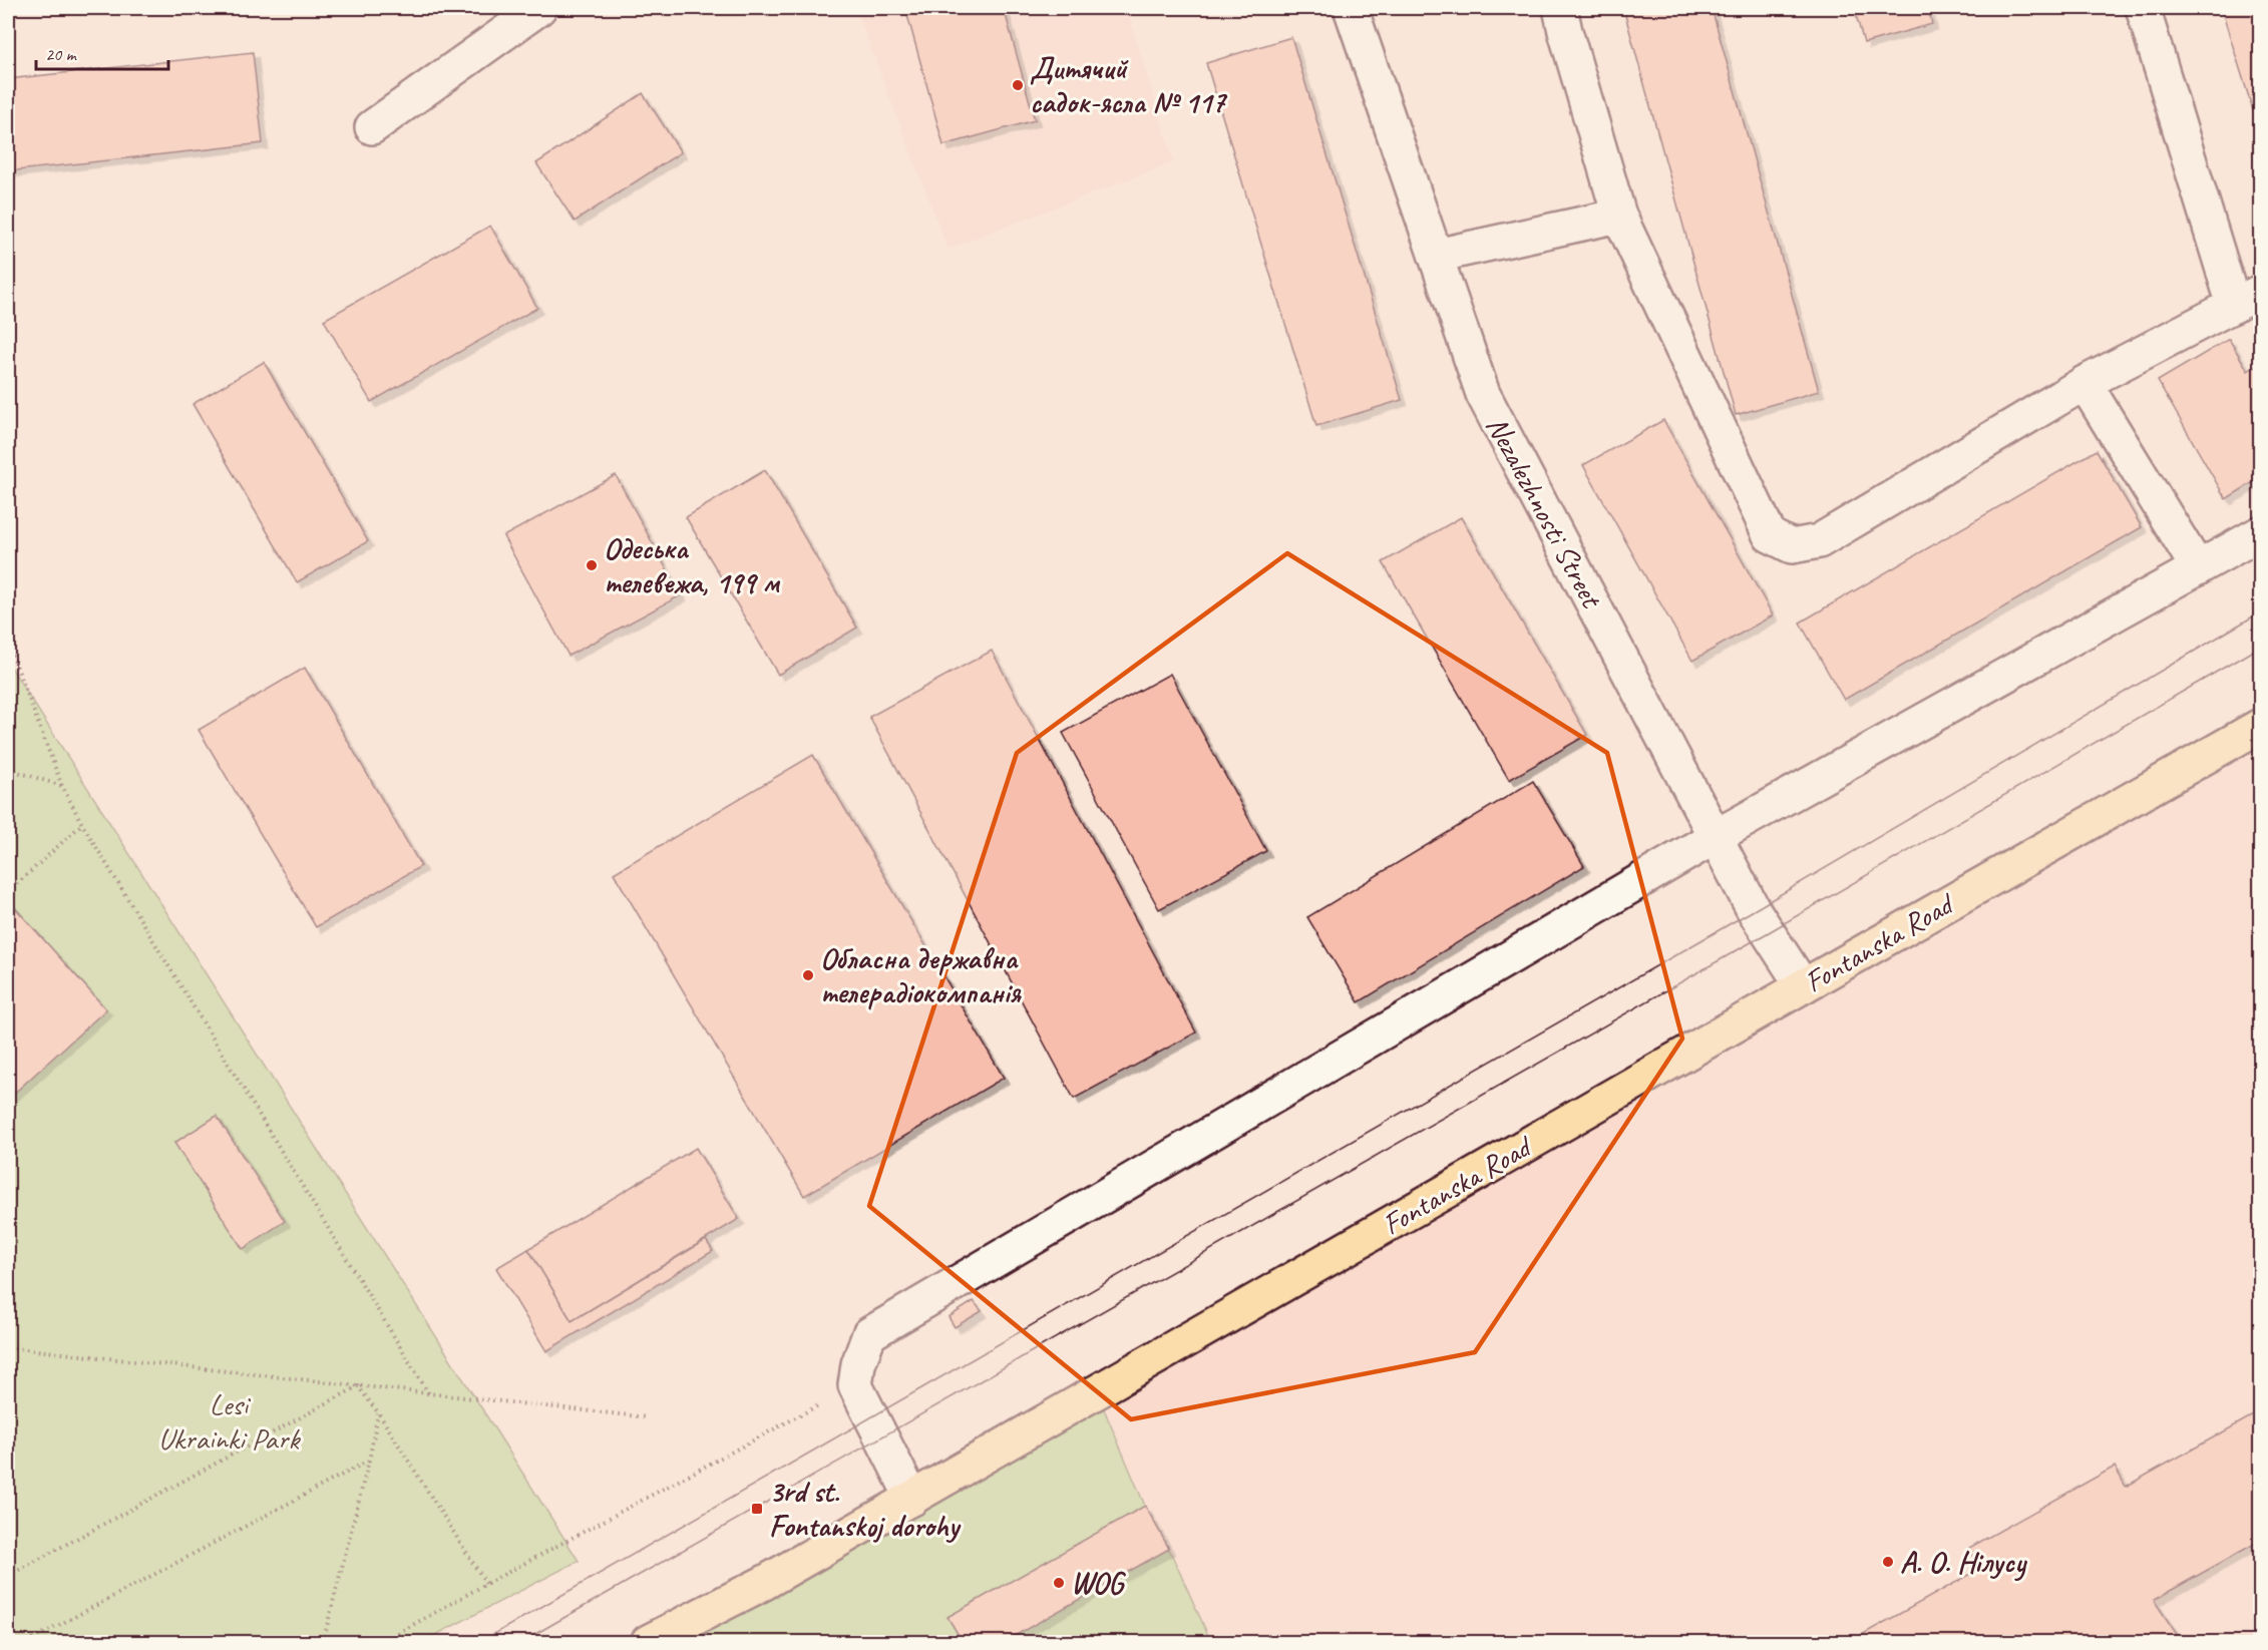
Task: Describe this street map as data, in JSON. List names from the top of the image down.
{
  "streets": {
    "main road": ["Fontanska Road"],
    "street": ["Nezalezhnosti Street"]
  },
  "crossings": [
    ["Nezalezhnosti Street", "Fontanska Road"]
  ],
  "parks": ["Lesi Ukrainki Park"],
  "places": {
    "other": [
      "Дитячий садок-ясла № 117",
      "Одеська телевежа, 199 м",
      "Обласна державна телерадіокомпанія",
      "А. О. Нілусу",
      "WOG"
    ],
    "transit": ["3rd st. Fontanskoj dorohy"]
  },
  "scale_bar": "20 m"
}
